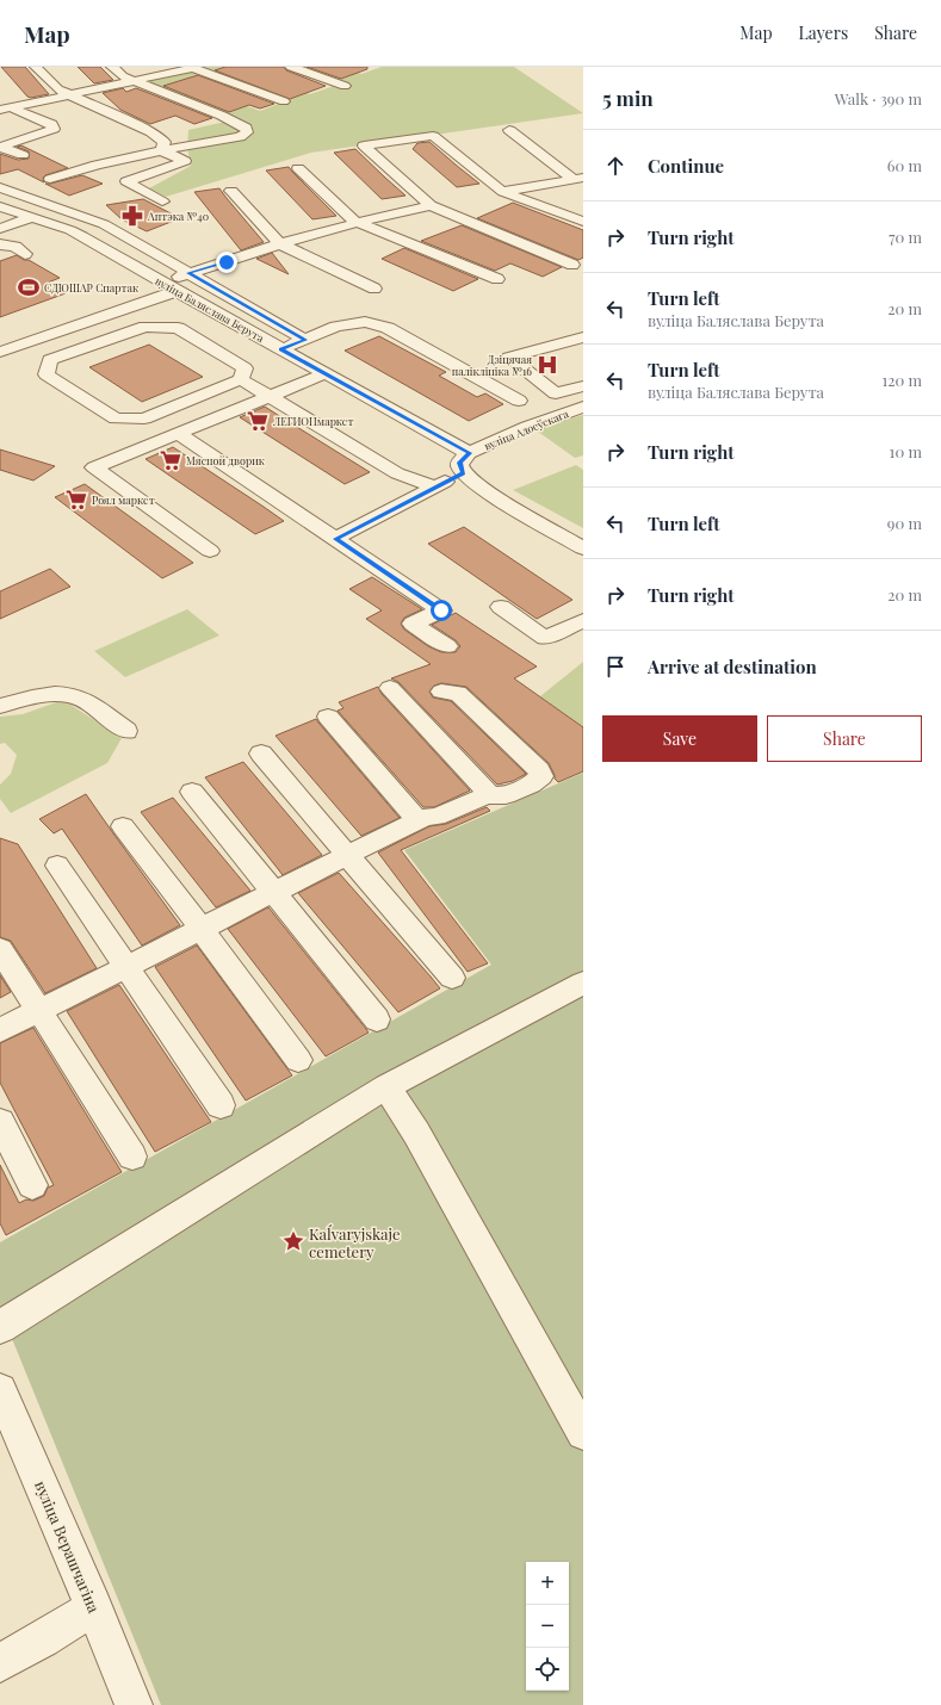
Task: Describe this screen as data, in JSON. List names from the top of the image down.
{
  "streets": {
    "street": ["вуліца Баляслава Берута", "вуліца Адоеўскага", "вуліца Верашчагіна"]
  },
  "crossings": [
    ["вуліца Баляслава Берута", "вуліца Адоеўскага"]
  ],
  "places": {
    "pharmacy": ["Аптэка №40"],
    "sports": ["СДЮШАР Спартак"],
    "hospital": ["Дзіцячая паліклініка №16"],
    "supermarket": ["ЛЕГИОНмаркет", "Мясной дворик", "Роял маркет"],
    "place": ["Kaĺvaryjskaje cemetery"]
  },
  "page": {
    "header": "Map",
    "nav": ["Map", "Layers", "Share"],
    "heading": ["5 min", "Walk · 390 m"],
    "list": [
      ["Continue", "60 m"],
      ["Turn right", "70 m"],
      ["Turn left", "вуліца Баляслава Берута", "20 m"],
      ["Turn left", "вуліца Баляслава Берута", "120 m"],
      ["Turn right", "10 m"],
      ["Turn left", "90 m"],
      ["Turn right", "20 m"],
      "Arrive at destination"
    ],
    "buttons": ["Save", "Share"],
    "map_buttons": ["+", "−"]
  }
}
